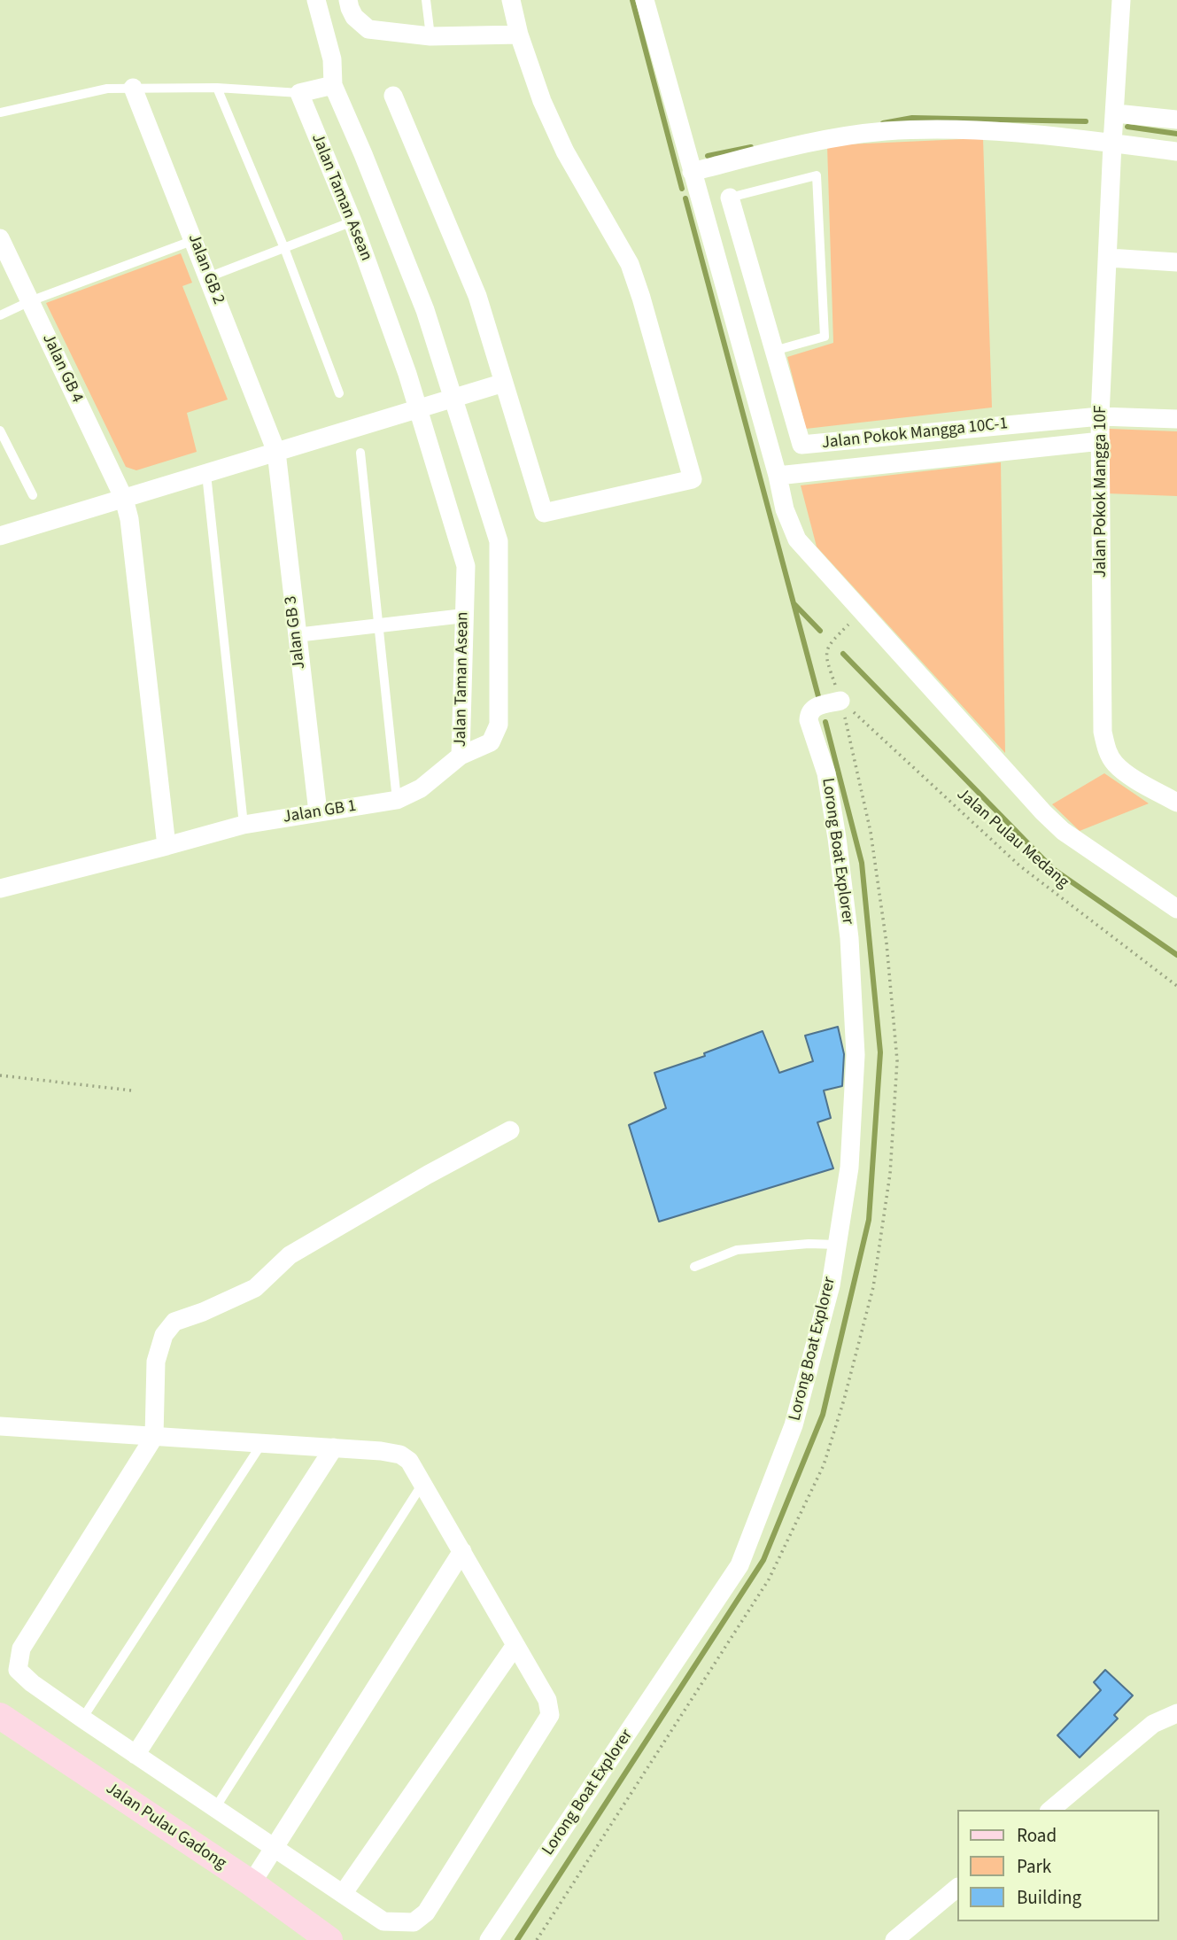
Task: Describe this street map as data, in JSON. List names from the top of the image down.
{
  "streets": {
    "main road": ["Jalan Pulau Gadong"],
    "street": [
      "Jalan Taman Asean",
      "Jalan GB 2",
      "Jalan GB 4",
      "Jalan Pokok Mangga 10C-1",
      "Jalan Pokok Mangga 10F",
      "Jalan GB 3",
      "Jalan GB 1",
      "Lorong Boat Explorer"
    ],
    "path": ["Jalan Pulau Medang"]
  },
  "crossings": [
    ["Jalan Taman Asean", "Jalan GB 1"],
    ["Jalan GB 2", "Jalan GB 3"],
    ["Jalan GB 4", "Jalan GB 1"],
    ["Jalan Pokok Mangga 10C-1", "Jalan Pokok Mangga 10F"],
    ["Jalan GB 3", "Jalan GB 1"],
    ["Jalan Pulau Medang", "Lorong Boat Explorer"]
  ],
  "legend": ["Road", "Park", "Building"]
}
